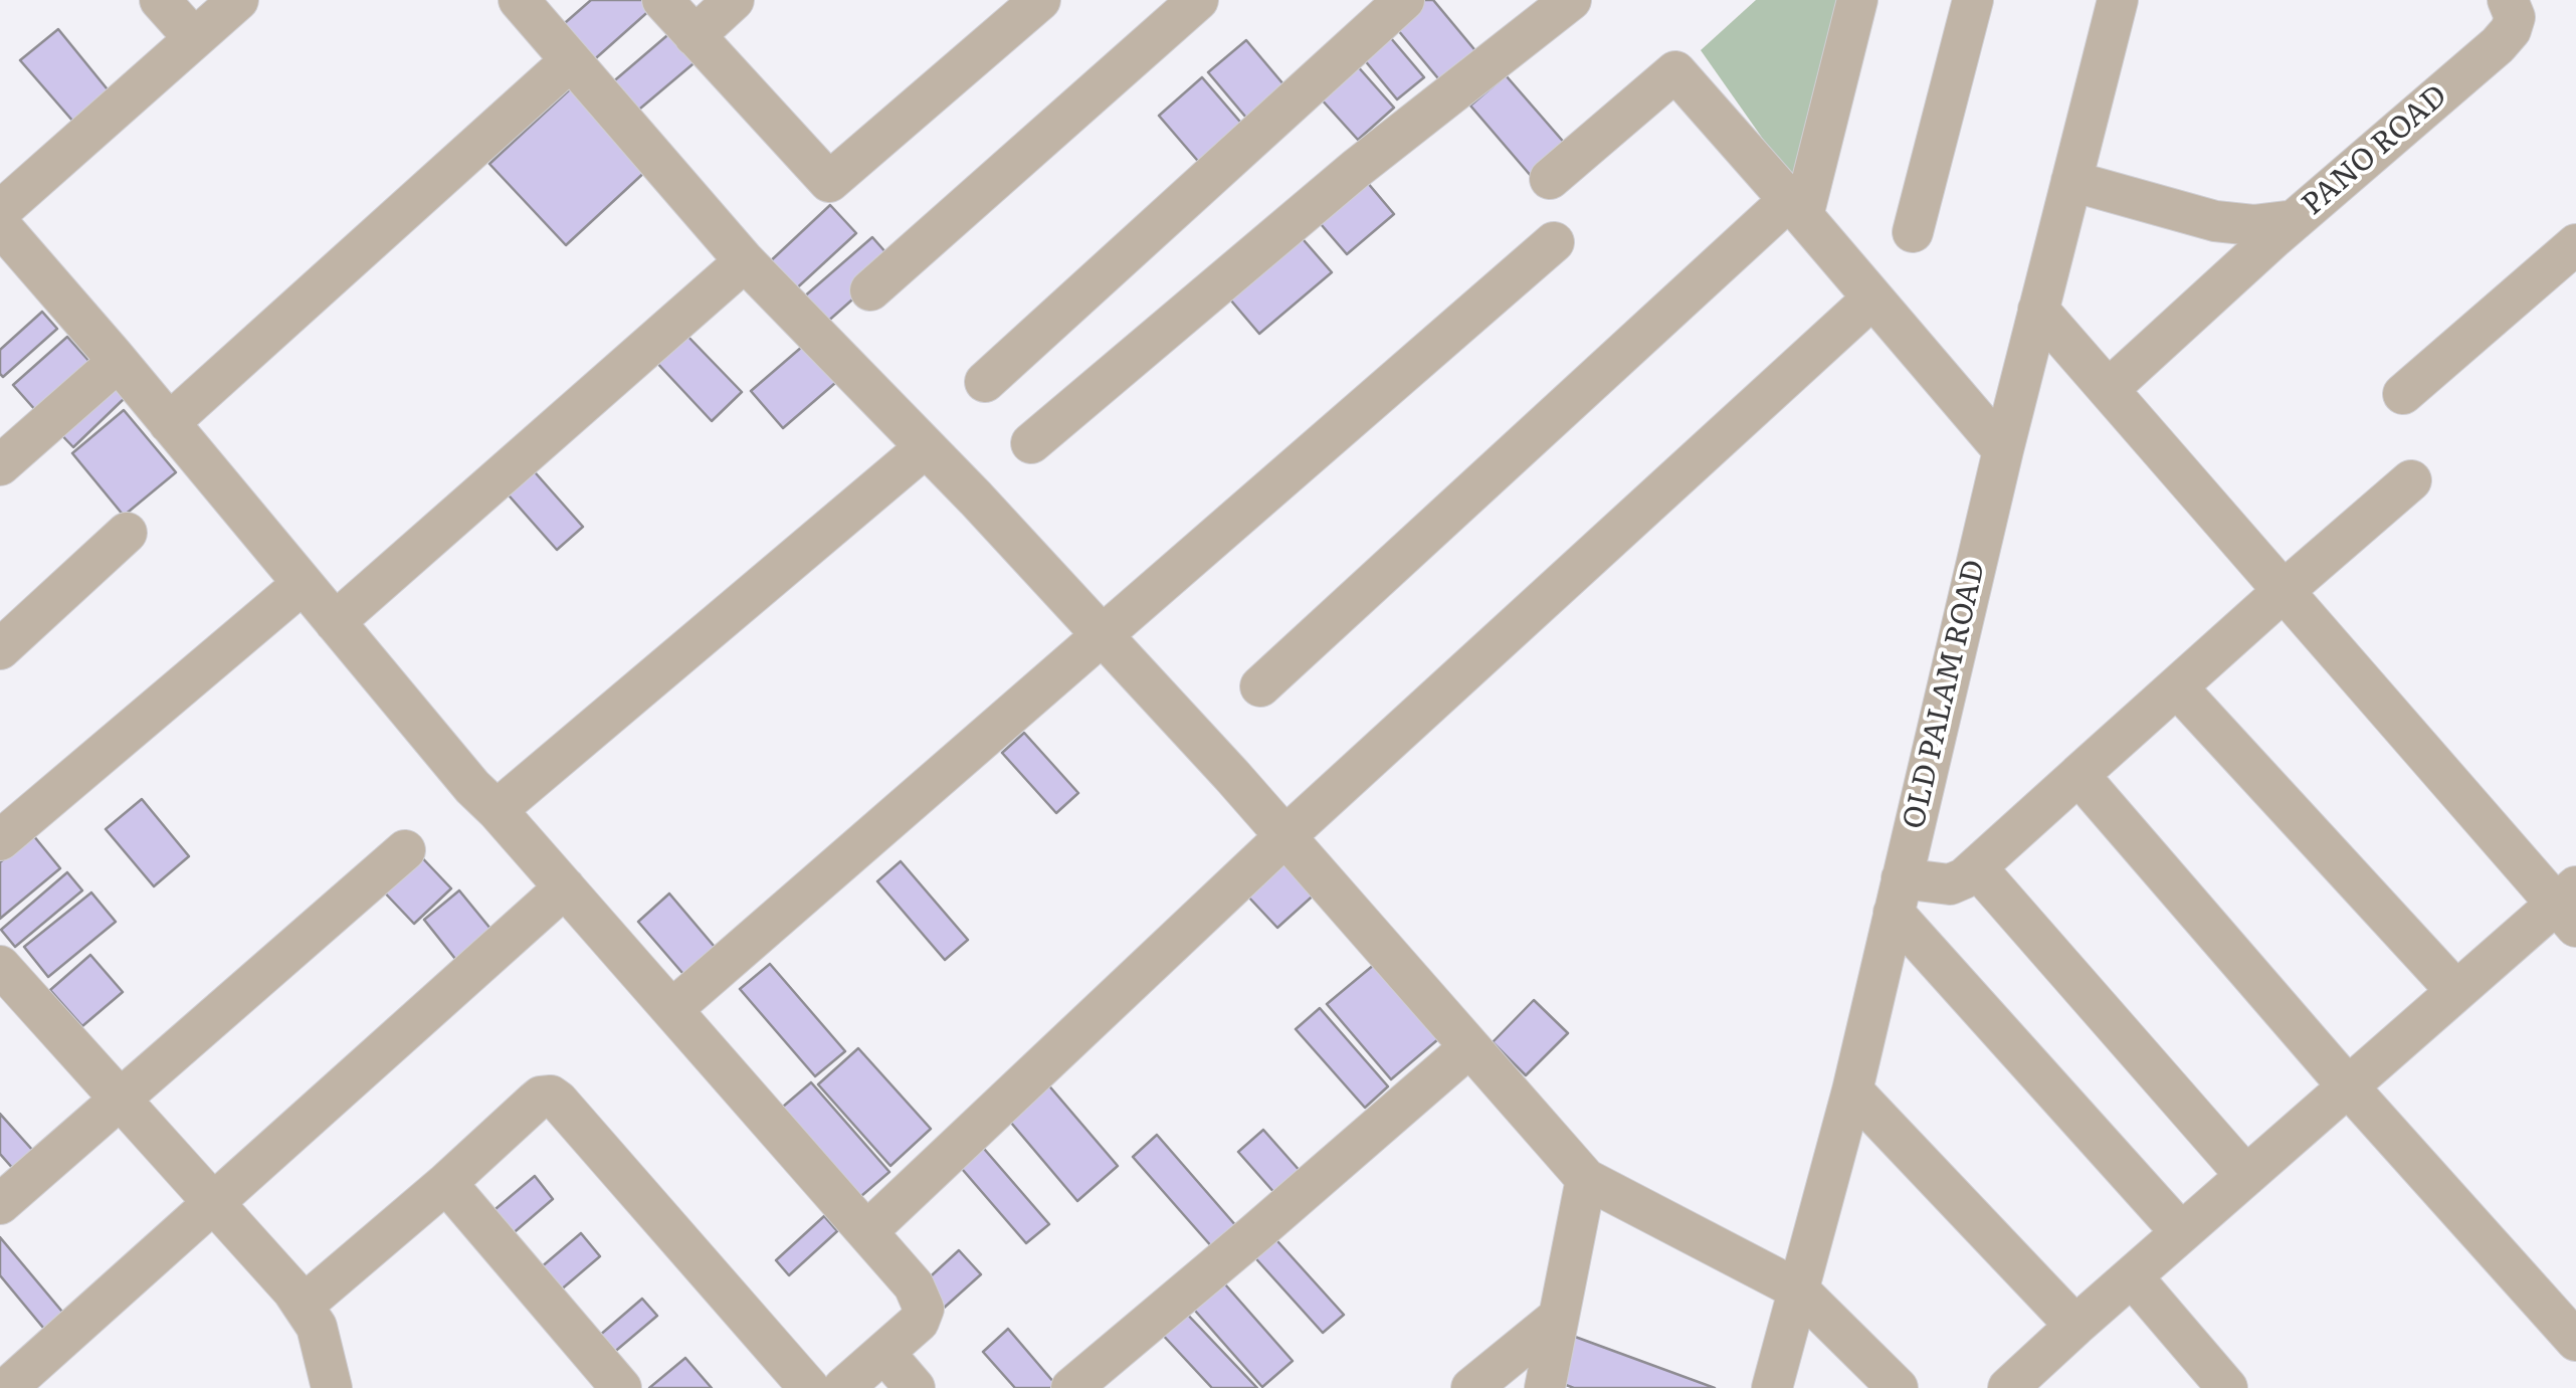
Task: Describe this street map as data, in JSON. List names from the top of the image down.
{
  "streets": {
    "street": ["PANO ROAD", "OLD PALAM ROAD"]
  },
  "crossings": [
    ["PANO ROAD", "OLD PALAM ROAD"]
  ]
}
